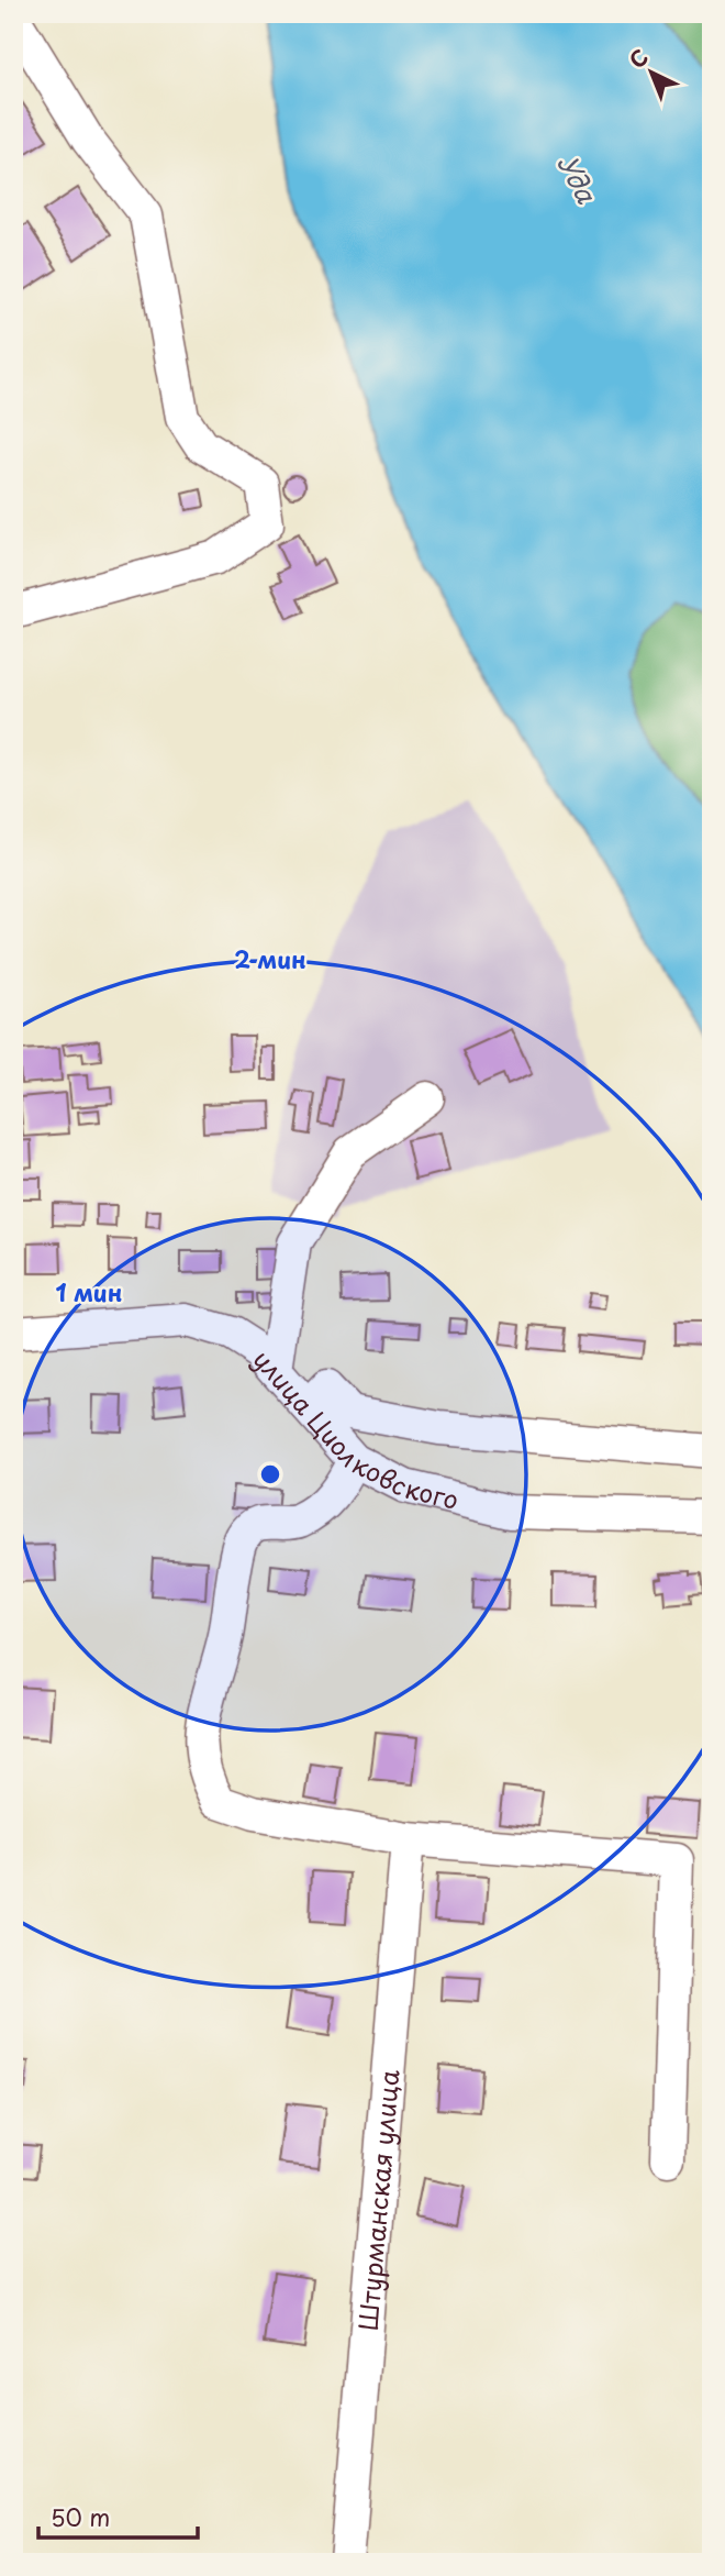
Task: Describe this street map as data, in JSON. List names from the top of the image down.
{
  "streets": {
    "street": ["улица Циолковского", "Штурманская улица"]
  },
  "water": ["Уда"],
  "scale_bar": "50 m",
  "north": "top left",
  "rings": ["2 мин", "1 мин"]
}
